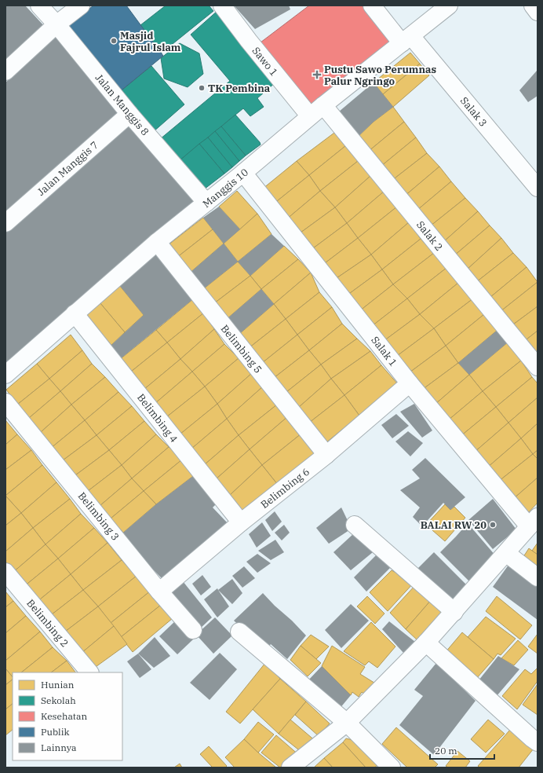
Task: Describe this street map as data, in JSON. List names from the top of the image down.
{
  "streets": {
    "street": [
      "Sawo 1",
      "Jalan Manggis 8",
      "Salak 3",
      "Jalan Manggis 7",
      "Manggis 10",
      "Salak 2",
      "Belimbing 5",
      "Salak 1",
      "Belimbing 4",
      "Belimbing 6",
      "Belimbing 3",
      "Belimbing 2"
    ]
  },
  "crossings": [
    ["Sawo 1", "Manggis 10"],
    ["Jalan Manggis 8", "Jalan Manggis 7"],
    ["Jalan Manggis 8", "Manggis 10"],
    ["Salak 3", "Manggis 10"],
    ["Manggis 10", "Salak 2"],
    ["Manggis 10", "Belimbing 5"],
    ["Manggis 10", "Salak 1"],
    ["Manggis 10", "Belimbing 4"],
    ["Belimbing 5", "Belimbing 6"],
    ["Salak 1", "Belimbing 6"],
    ["Belimbing 4", "Belimbing 6"],
    ["Belimbing 6", "Belimbing 3"]
  ],
  "places": {
    "other": ["Masjid Fajrul Islam", "TK Pembina", "BALAI RW 20"],
    "health": ["Pustu Sawo Perumnas Palur Ngringo"]
  },
  "legend": [
    "Hunian",
    "Sekolah",
    "Kesehatan",
    "Publik",
    "Lainnya"
  ],
  "scale_bar": "20 m"
}
